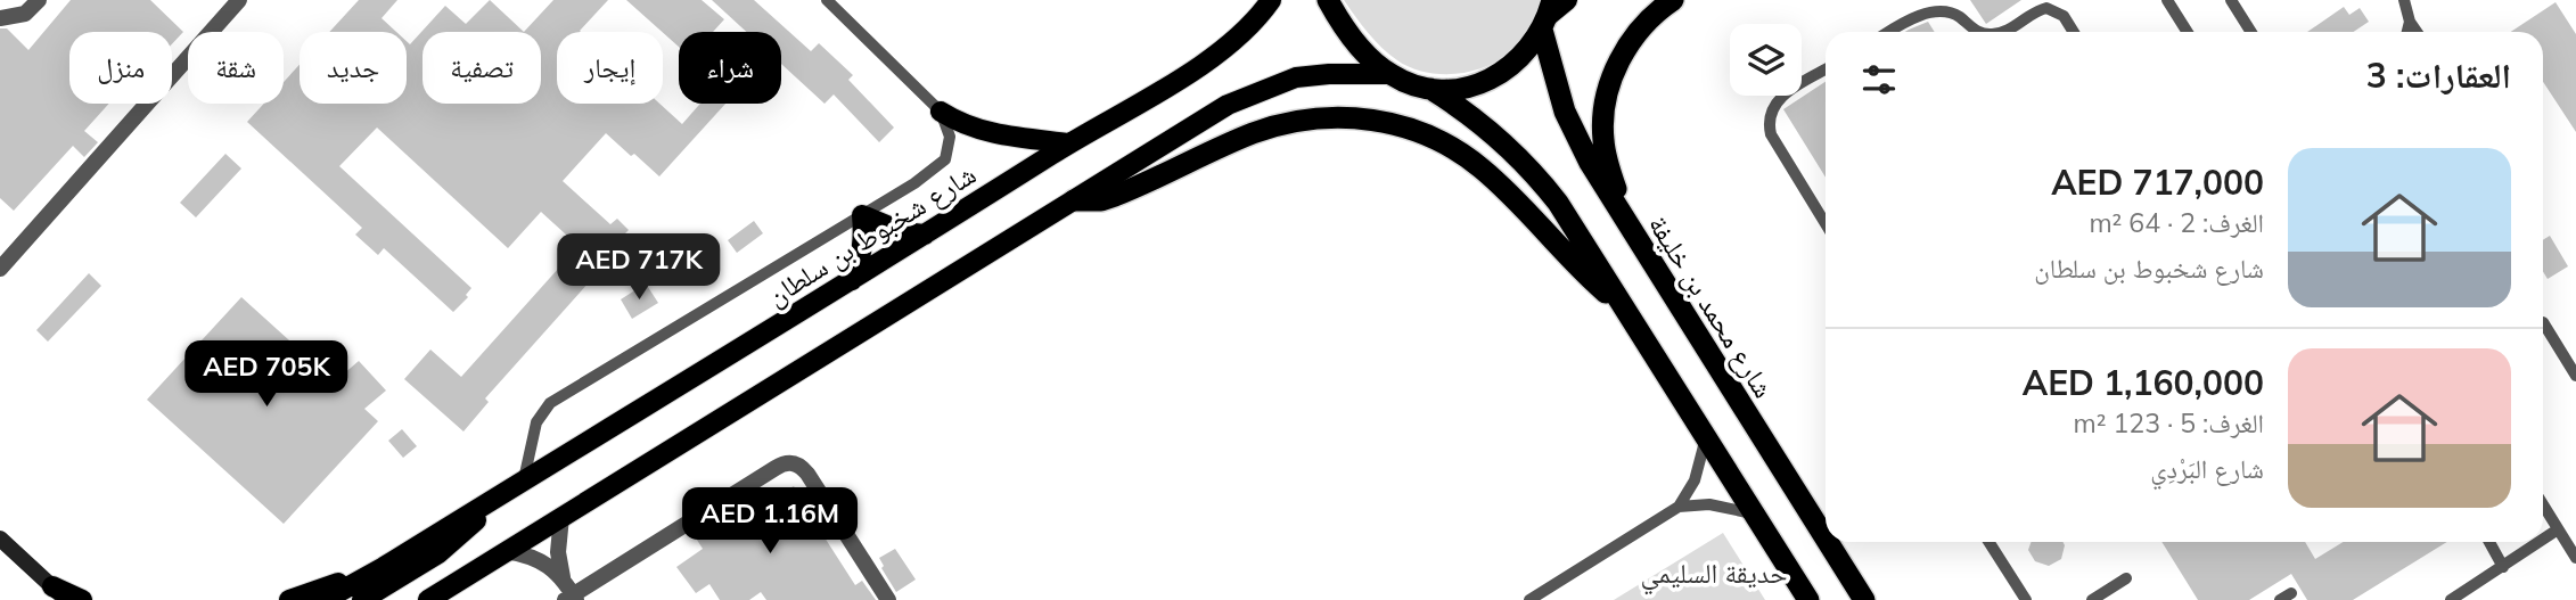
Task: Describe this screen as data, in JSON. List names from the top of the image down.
{
  "streets": {
    "highway": ["شارع محمد بن خليفة"],
    "main road": ["شارع شخبوط بن سلطان"]
  },
  "parks": ["حديقة السليمي"],
  "page": {
    "chip": [
      "شراء",
      "إيجار",
      "تصفية",
      "جديد",
      "شقة",
      "منزل"
    ],
    "heading": "العقارات: 3",
    "list": [
      {
        "name": "AED 717,000",
        "note": "الغرف: 2 · 64 m² · شارع شخبوط بن سلطان"
      },
      {
        "name": "AED 1,160,000",
        "note": "الغرف: 5 · 123 m² · شارع البَرْدِي"
      }
    ],
    "price": ["AED 717K", "AED 705K", "AED 1.16M"]
  }
}
